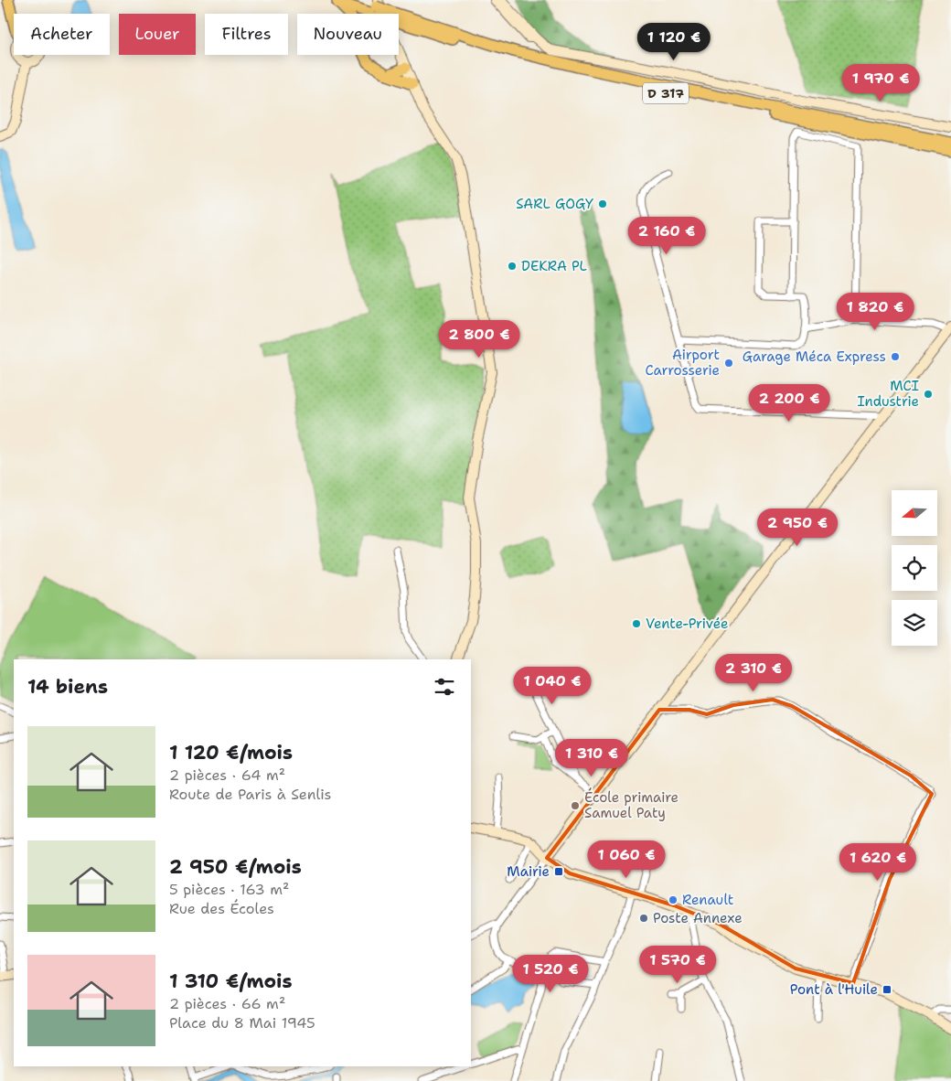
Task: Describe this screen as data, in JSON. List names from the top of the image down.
{
  "streets": {
    "main road": ["D 317"]
  },
  "places": {
    "other": [
      "SARL GOGY",
      "DEKRA PL",
      "Garage Méca Express",
      "Airport Carrosserie",
      "MCI Industrie",
      "Vente-Privée",
      "École primaire Samuel Paty",
      "Renault",
      "Poste Annexe"
    ],
    "transit": ["Mairie", "Pont à l'Huile"]
  },
  "north": "left",
  "page": {
    "chip": [
      "Acheter",
      "Louer",
      "Filtres",
      "Nouveau"
    ],
    "price": [
      "1 120 €",
      "1 970 €",
      "2 160 €",
      "1 820 €",
      "2 800 €",
      "2 200 €",
      "2 950 €",
      "2 310 €",
      "1 040 €",
      "1 310 €",
      "1 060 €",
      "1 620 €",
      "1 570 €",
      "1 520 €"
    ],
    "heading": "14 biens",
    "list": [
      {
        "name": "1 120 €/mois",
        "note": "2 pièces · 64 m² · Route de Paris à Senlis"
      },
      {
        "name": "2 950 €/mois",
        "note": "5 pièces · 163 m² · Rue des Écoles"
      },
      {
        "name": "1 310 €/mois",
        "note": "2 pièces · 66 m² · Place du 8 Mai 1945"
      }
    ]
  }
}
